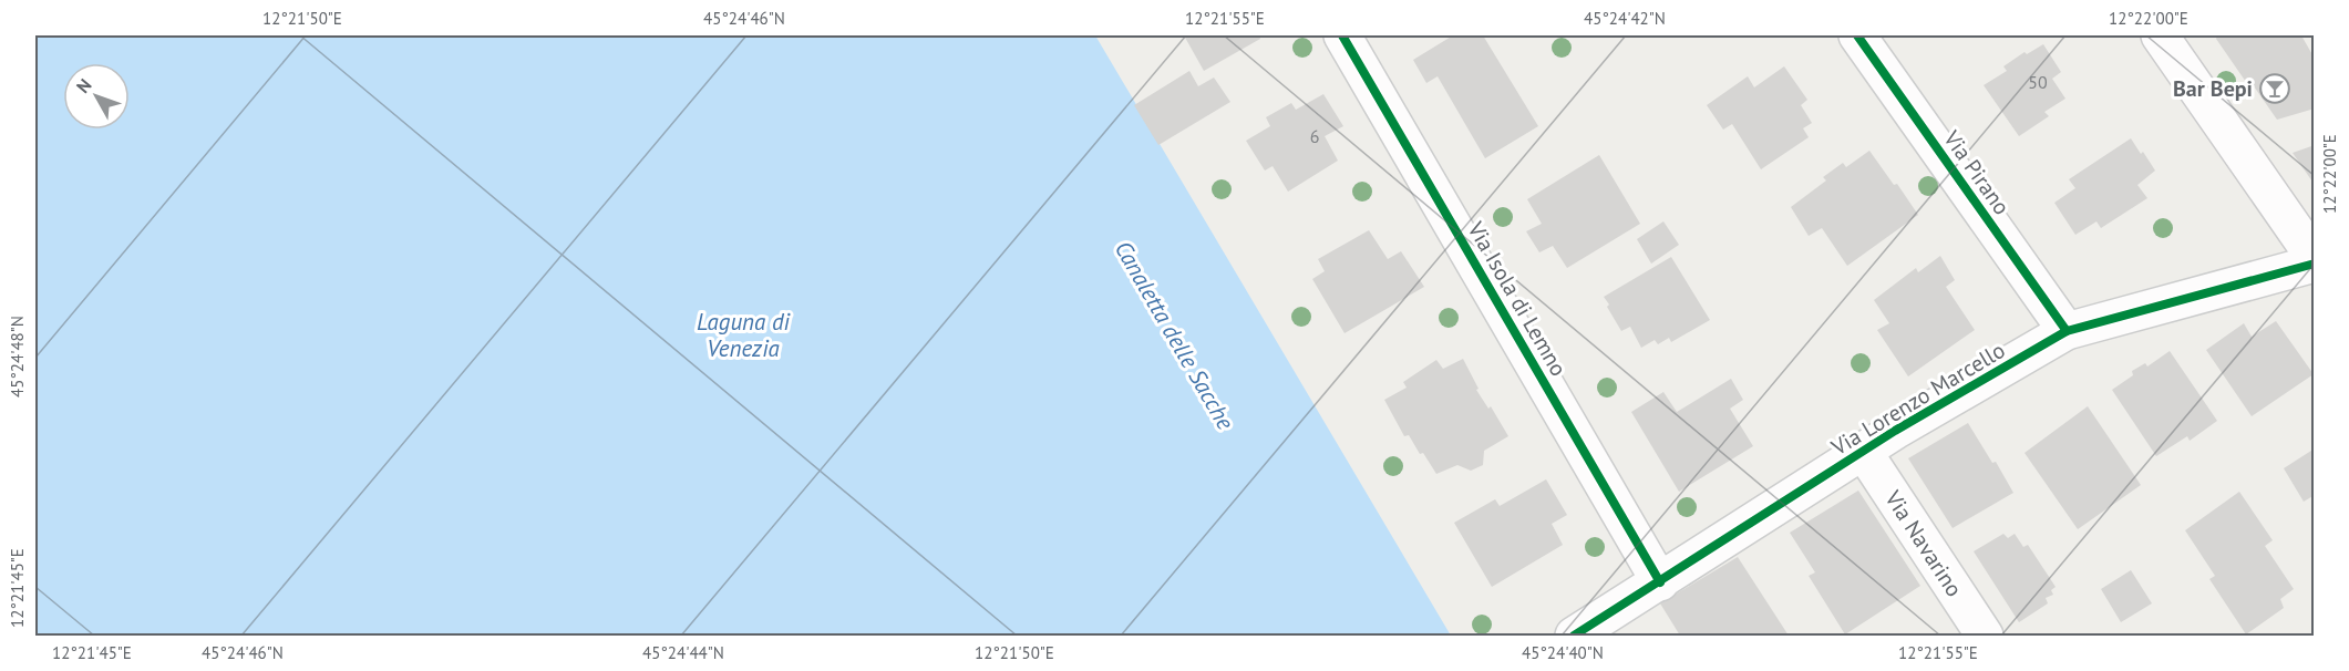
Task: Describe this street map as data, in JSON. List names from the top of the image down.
{
  "streets": {
    "street": [
      "Via Pirano",
      "Via Isola di Lemno",
      "Via Lorenzo Marcello",
      "Via Navarino"
    ]
  },
  "crossings": [
    ["Via Pirano", "Via Lorenzo Marcello"],
    ["Via Isola di Lemno", "Via Lorenzo Marcello"],
    ["Via Lorenzo Marcello", "Via Navarino"]
  ],
  "water": ["Laguna di Venezia", "Canaletta delle Sacche"],
  "places": {
    "bar": ["Bar Bepi"]
  },
  "house_numbers": ["50", "6"],
  "north": "top left",
  "coordinates": [
    "12°21'50\"E",
    "45°24'46\"N",
    "12°21'55\"E",
    "45°24'42\"N",
    "12°22'00\"E",
    "45°24'48\"N",
    "12°21'45\"E",
    "45°24'44\"N",
    "45°24'40\"N"
  ]
}
